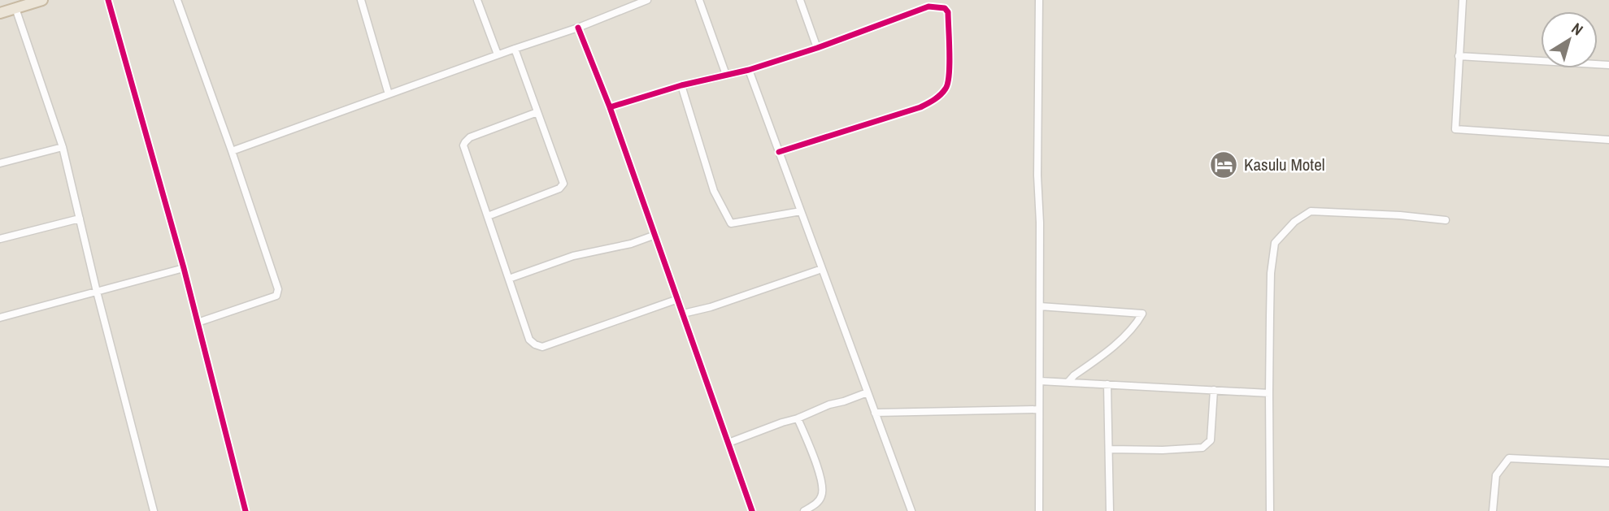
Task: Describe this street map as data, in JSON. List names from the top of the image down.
{
  "places": {
    "hotel": ["Kasulu Motel"]
  },
  "north": "top right"
}
